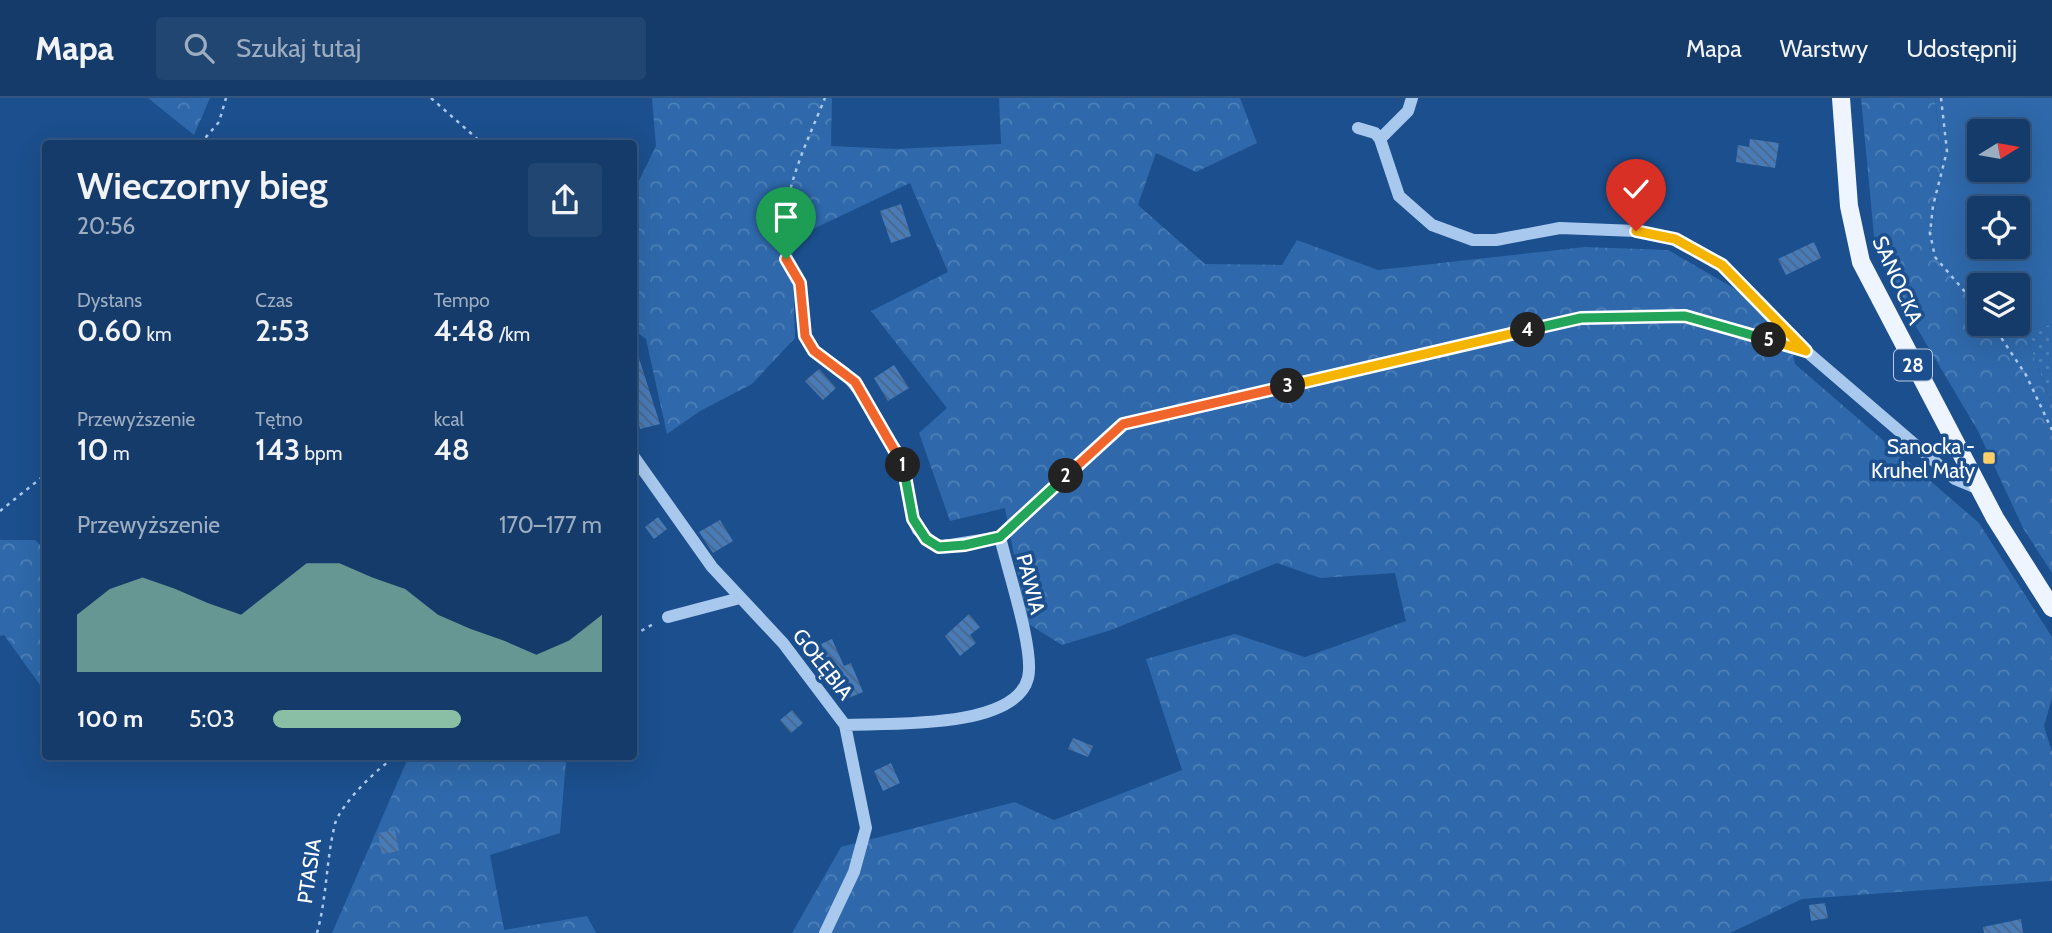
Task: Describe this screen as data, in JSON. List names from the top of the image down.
{
  "streets": {
    "main road": ["SANOCKA", "28"],
    "street": ["PAWIA", "GOŁĘBIA"],
    "path": ["PTASIA"]
  },
  "crossings": [
    ["PAWIA", "GOŁĘBIA"]
  ],
  "places": {
    "transit": ["Sanocka - Kruhel Mały"]
  },
  "north": "right",
  "page": {
    "header": "Mapa",
    "search": "Szukaj tutaj",
    "nav": ["Mapa", "Warstwy", "Udostępnij"],
    "heading": ["Wieczorny bieg", "20:56"],
    "stats": [
      ["Dystans", "0.60 km"],
      ["Czas", "2:53"],
      ["Tempo", "4:48 /km"],
      ["Przewyższenie", "10 m"],
      ["Tętno", "143 bpm"],
      ["kcal", "48"]
    ],
    "pins": [
      "4",
      "5",
      "3",
      "1",
      "2"
    ],
    "chart": ["Przewyższenie", "170–177 m"],
    "list": [
      {
        "name": "100 m",
        "note": "5:03"
      }
    ]
  }
}
